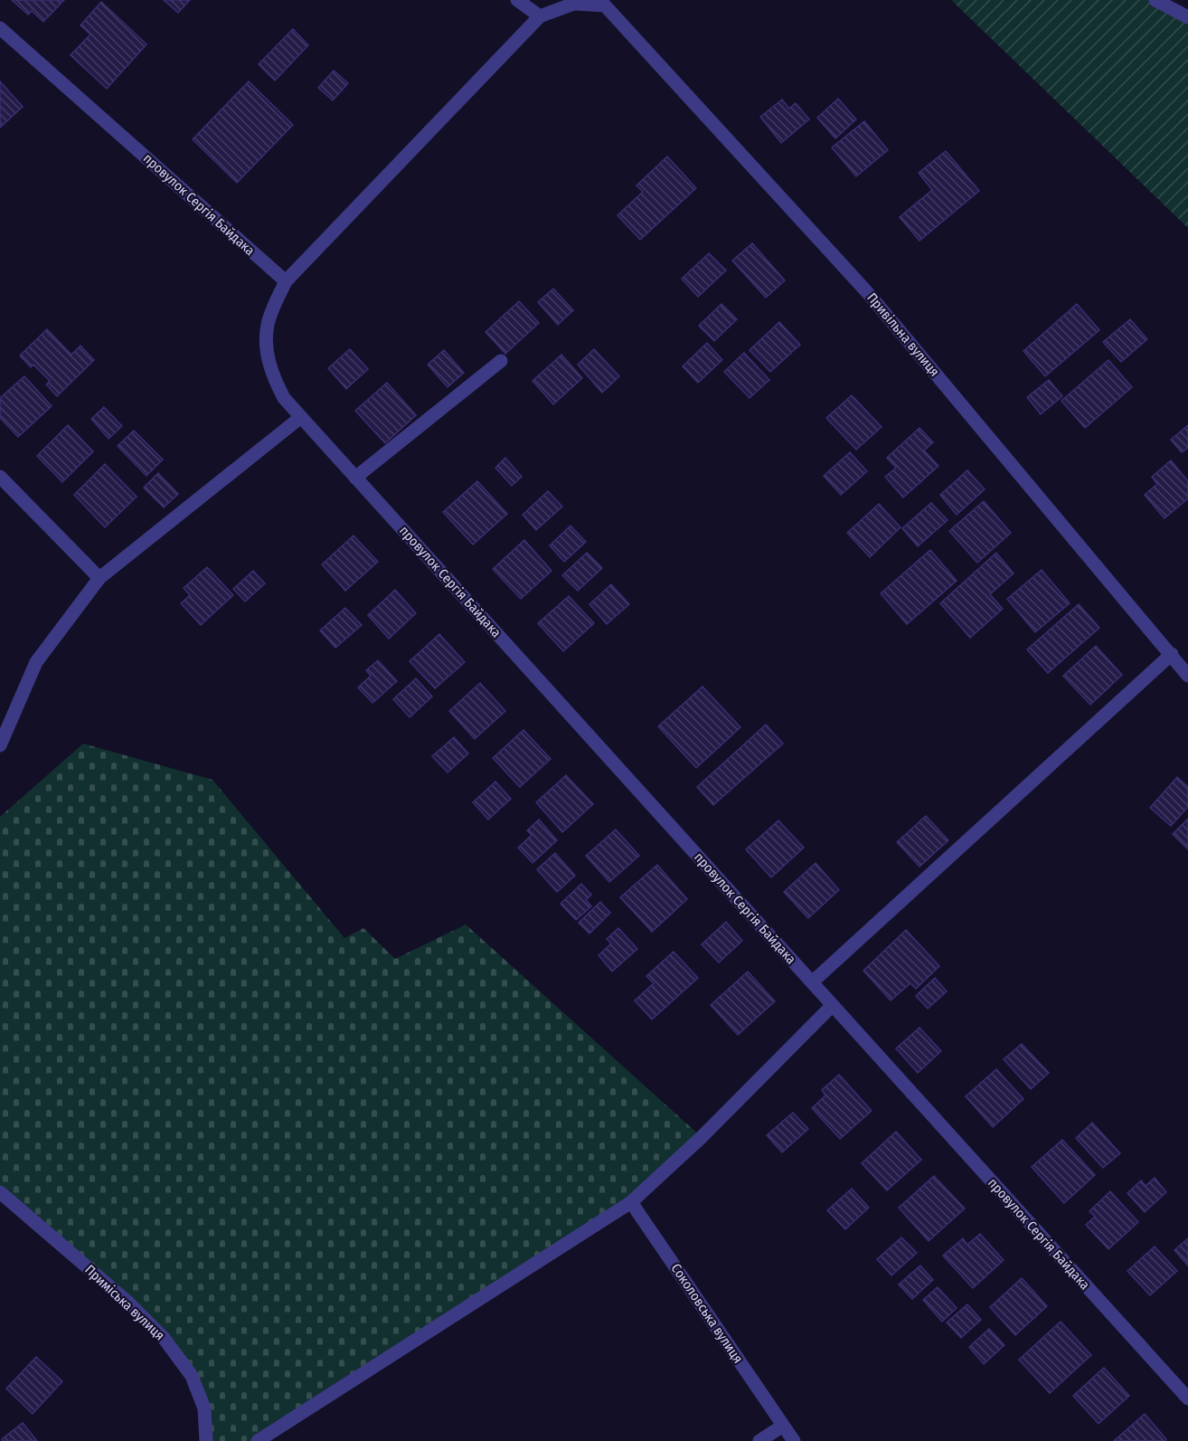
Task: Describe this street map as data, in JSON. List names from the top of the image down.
{
  "streets": {
    "street": [
      "провулок Сергія Байдака",
      "Привільна вулиця",
      "Приміська вулиця",
      "Соколовська вулиця"
    ]
  }
}
